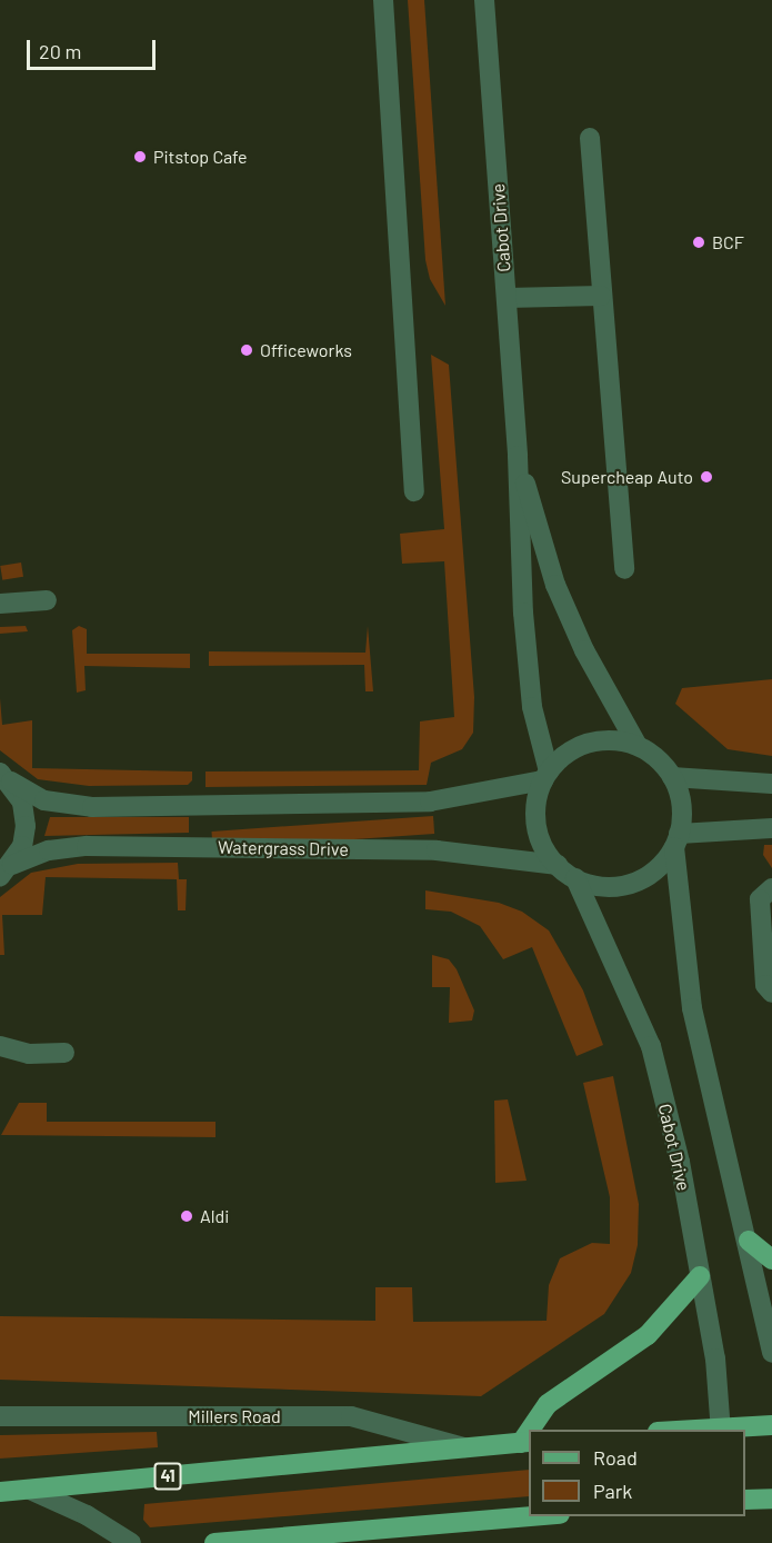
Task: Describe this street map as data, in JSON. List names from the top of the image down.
{
  "streets": {
    "main road": ["Millers Road", "41"],
    "street": ["Cabot Drive", "Watergrass Drive"]
  },
  "crossings": [
    ["Cabot Drive", "Watergrass Drive"]
  ],
  "places": [
    "Pitstop Cafe",
    "BCF",
    "Officeworks",
    "Supercheap Auto",
    "Aldi"
  ],
  "legend": ["Road", "Park"],
  "scale_bar": "20 m"
}
